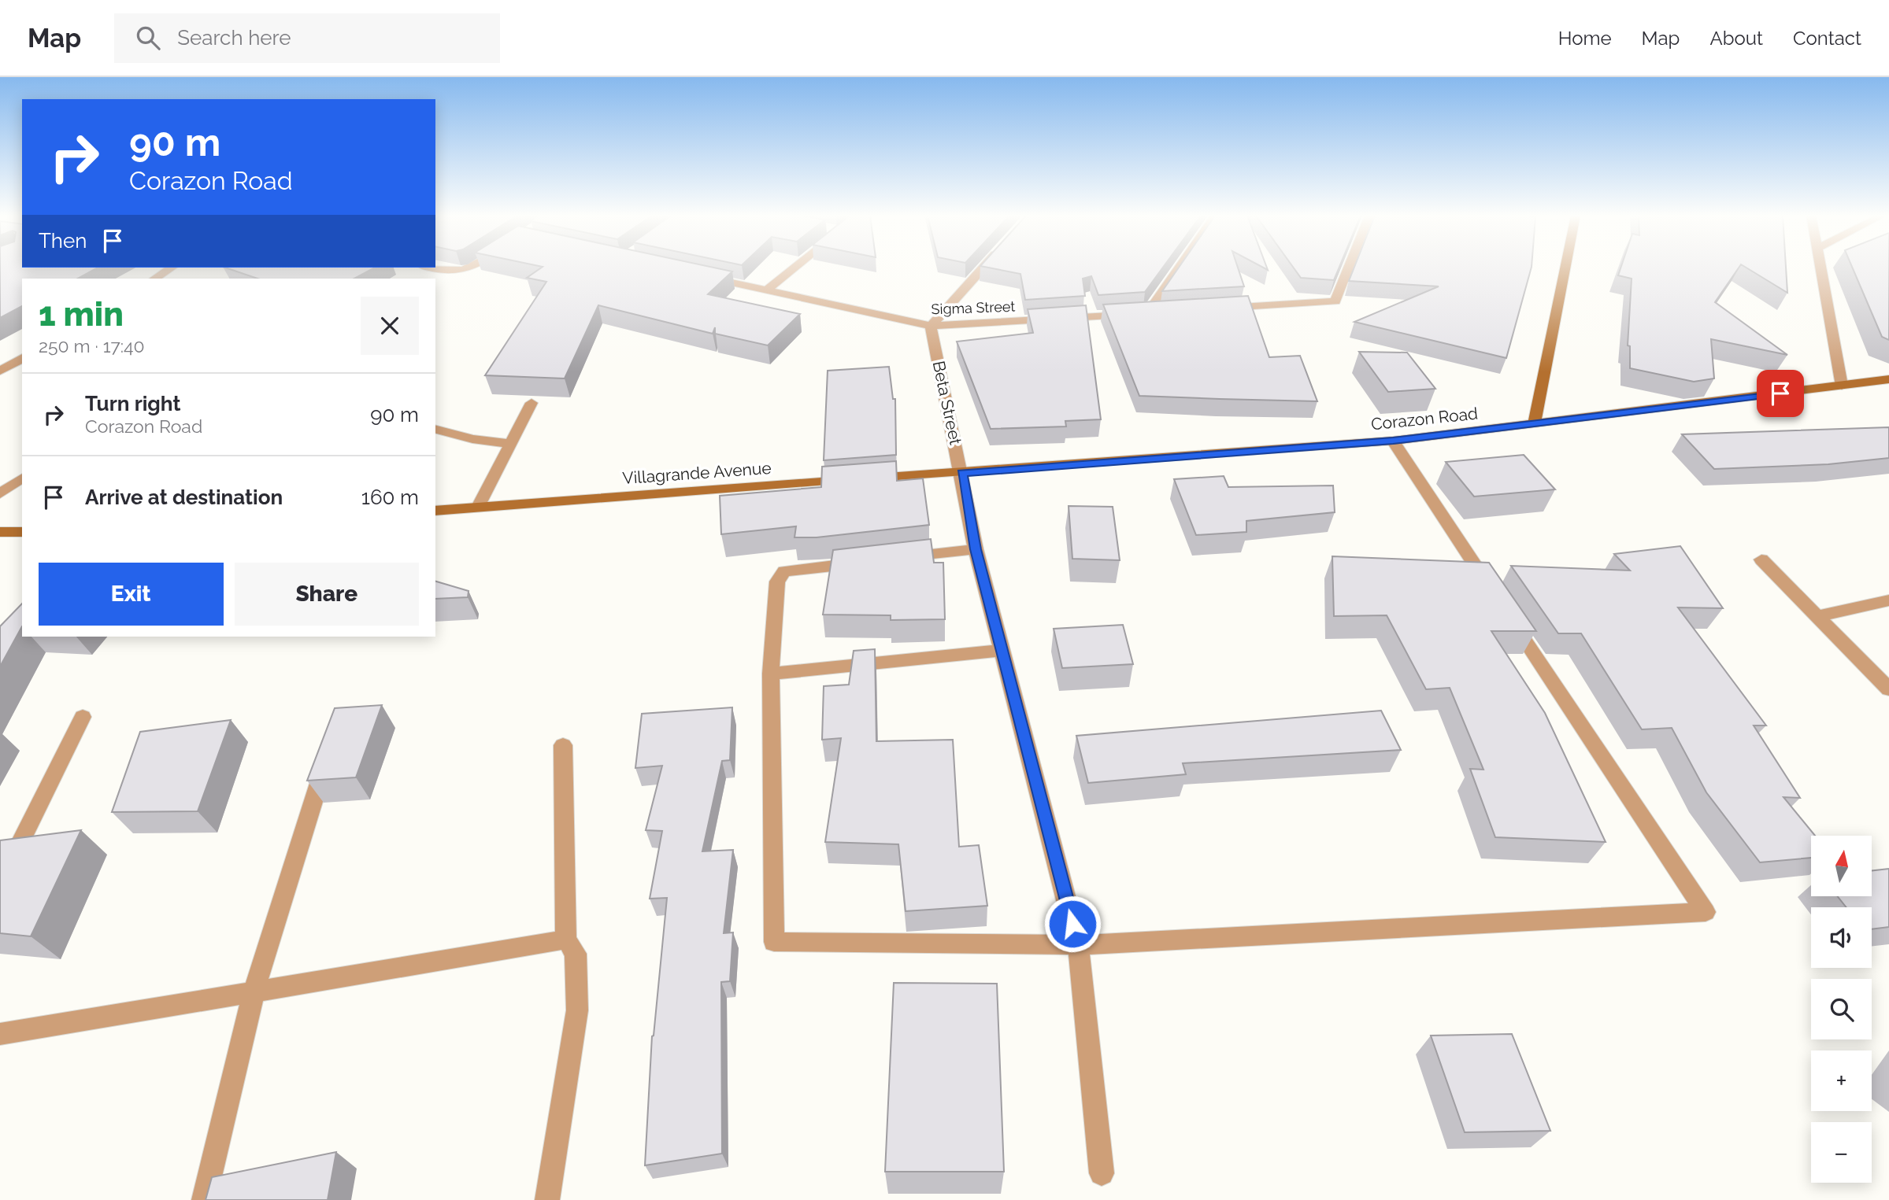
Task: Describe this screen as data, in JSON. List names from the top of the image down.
{
  "streets": {
    "street": [
      "Sigma Street",
      "Beta Street",
      "Corazon Road",
      "Villagrande Avenue"
    ]
  },
  "crossings": [
    ["Sigma Street", "Beta Street"],
    ["Beta Street", "Corazon Road"],
    ["Beta Street", "Villagrande Avenue"],
    ["Corazon Road", "Villagrande Avenue"]
  ],
  "north": "top",
  "page": {
    "header": "Map",
    "search": "Search here",
    "nav": [
      "Home",
      "Map",
      "About",
      "Contact"
    ],
    "turn": ["90 m", "Corazon Road"],
    "then": "Then",
    "heading": ["1 min", "250 m · 17:40"],
    "list": [
      {
        "name": "Turn right",
        "note": "Corazon Road",
        "value": "90 m"
      },
      {
        "name": "Arrive at destination",
        "value": "160 m"
      }
    ],
    "buttons": ["Exit", "Share"],
    "map_buttons": ["+", "−"]
  }
}
